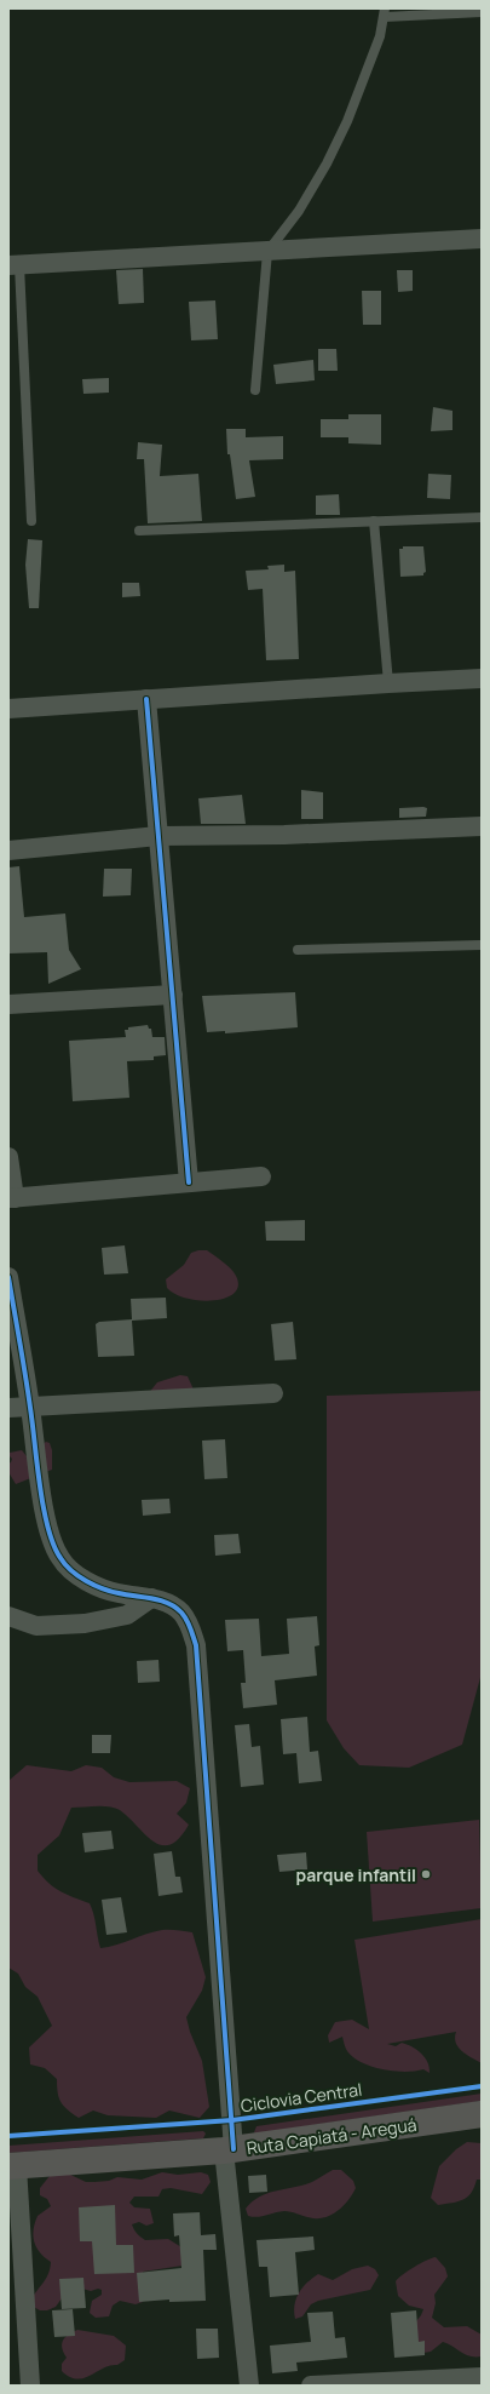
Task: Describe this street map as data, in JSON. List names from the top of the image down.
{
  "streets": {
    "main road": ["Ruta Capiatá - Areguá"],
    "cycle path": ["Ciclovia Central"]
  },
  "places": ["parque infantil"]
}
